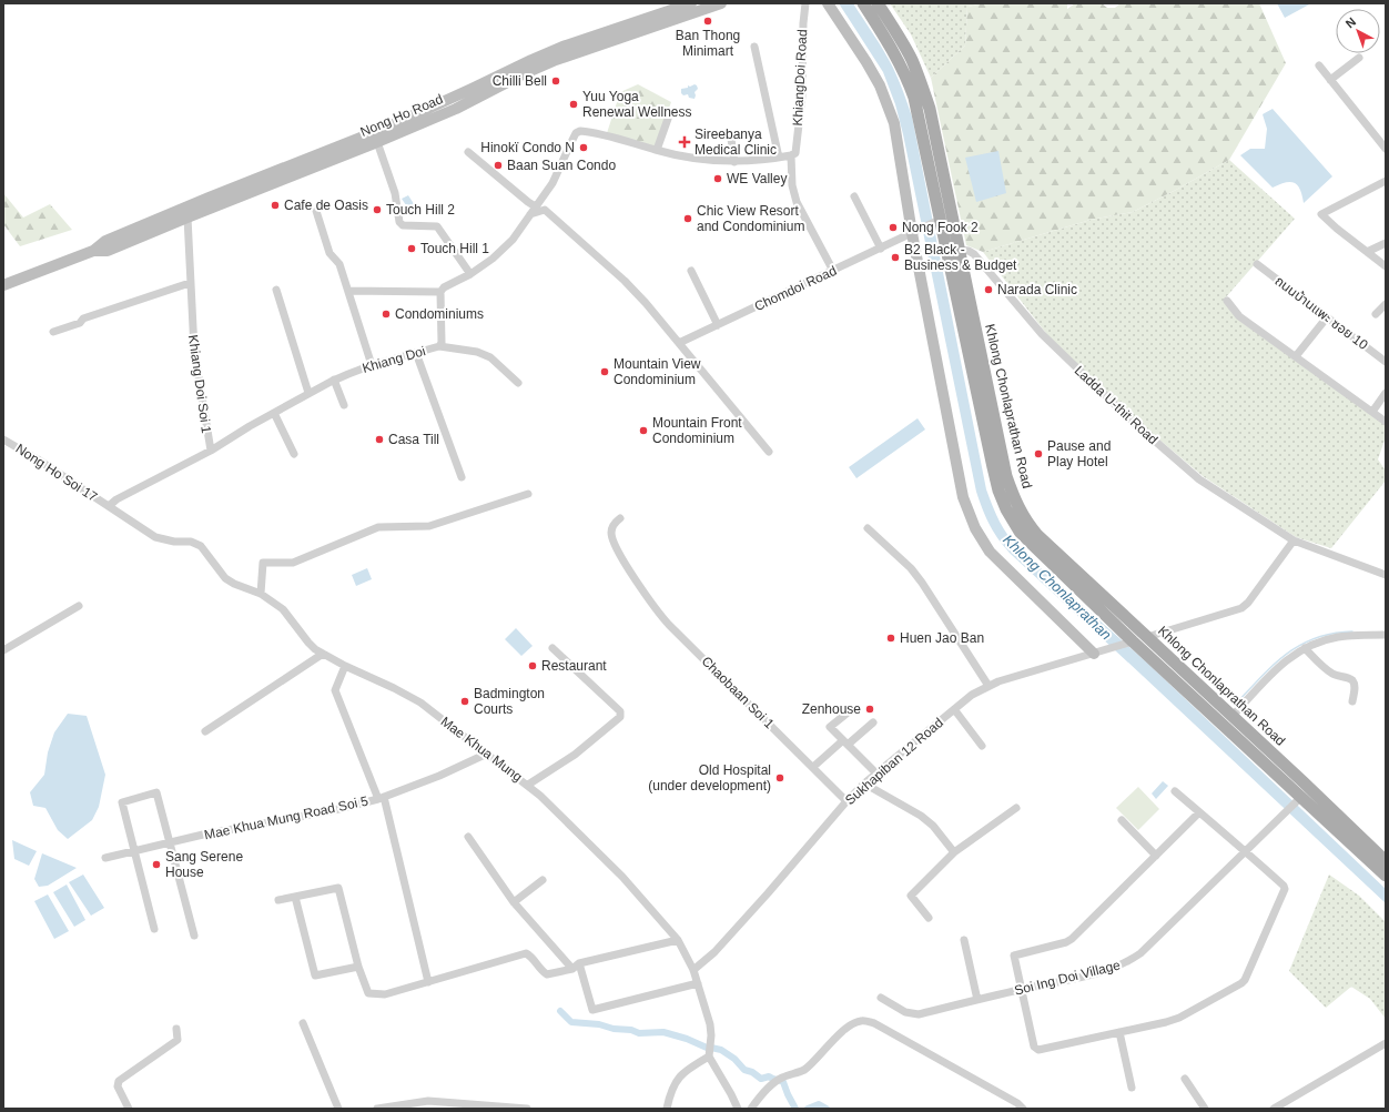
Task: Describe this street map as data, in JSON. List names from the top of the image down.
{
  "streets": {
    "main road": ["Khlong Chonlaprathan Road"],
    "street": [
      "Nong Ho Road",
      "Chomdoi Road",
      "ถนนบ้านแพะ ซอย 10",
      "Khiang Doi",
      "Ladda U-thit Road",
      "Nong Ho Soi 17",
      "Chaobaan Soi 1",
      "Mae Khua Mung",
      "Sukhapiban 12 Road",
      "Mae Khua Mung Road Soi 5",
      "Soi Ing Doi Village"
    ]
  },
  "crossings": [
    ["Chomdoi Road", "Khlong Chonlaprathan Road"],
    ["Khiang Doi", "Nong Ho Soi 17"],
    ["Khiang Doi", "Mae Khua Mung"],
    ["Ladda U-thit Road", "Khlong Chonlaprathan Road"],
    ["Khlong Chonlaprathan Road", "Sukhapiban 12 Road"],
    ["Khlong Chonlaprathan Road", "Soi Ing Doi Village"],
    ["Nong Ho Soi 17", "Mae Khua Mung"],
    ["Chaobaan Soi 1", "Sukhapiban 12 Road"],
    ["Mae Khua Mung", "Sukhapiban 12 Road"],
    ["Mae Khua Mung", "Mae Khua Mung Road Soi 5"]
  ],
  "water": ["Khlong Chonlaprathan"],
  "places": {
    "other": [
      "Ban Thong Minimart",
      "Chilli Bell",
      "Yuu Yoga Renewal Wellness",
      "Hinokï Condo N",
      "Baan Suan Condo",
      "WE Valley",
      "Cafe de Oasis",
      "Touch Hill 2",
      "Chic View Resort and Condominium",
      "Nong Fook 2",
      "Touch Hill 1",
      "B2 Black - Business & Budget",
      "Narada Clinic",
      "Condominiums",
      "Mountain View Condominium",
      "Mountain Front Condominium",
      "Casa Till",
      "Pause and Play Hotel",
      "Huen Jao Ban",
      "Restaurant",
      "Badmington Courts",
      "Zenhouse",
      "Old Hospital (under development)",
      "Sang Serene House"
    ],
    "health": ["Sireebanya Medical Clinic"]
  },
  "north": "top left"
}
